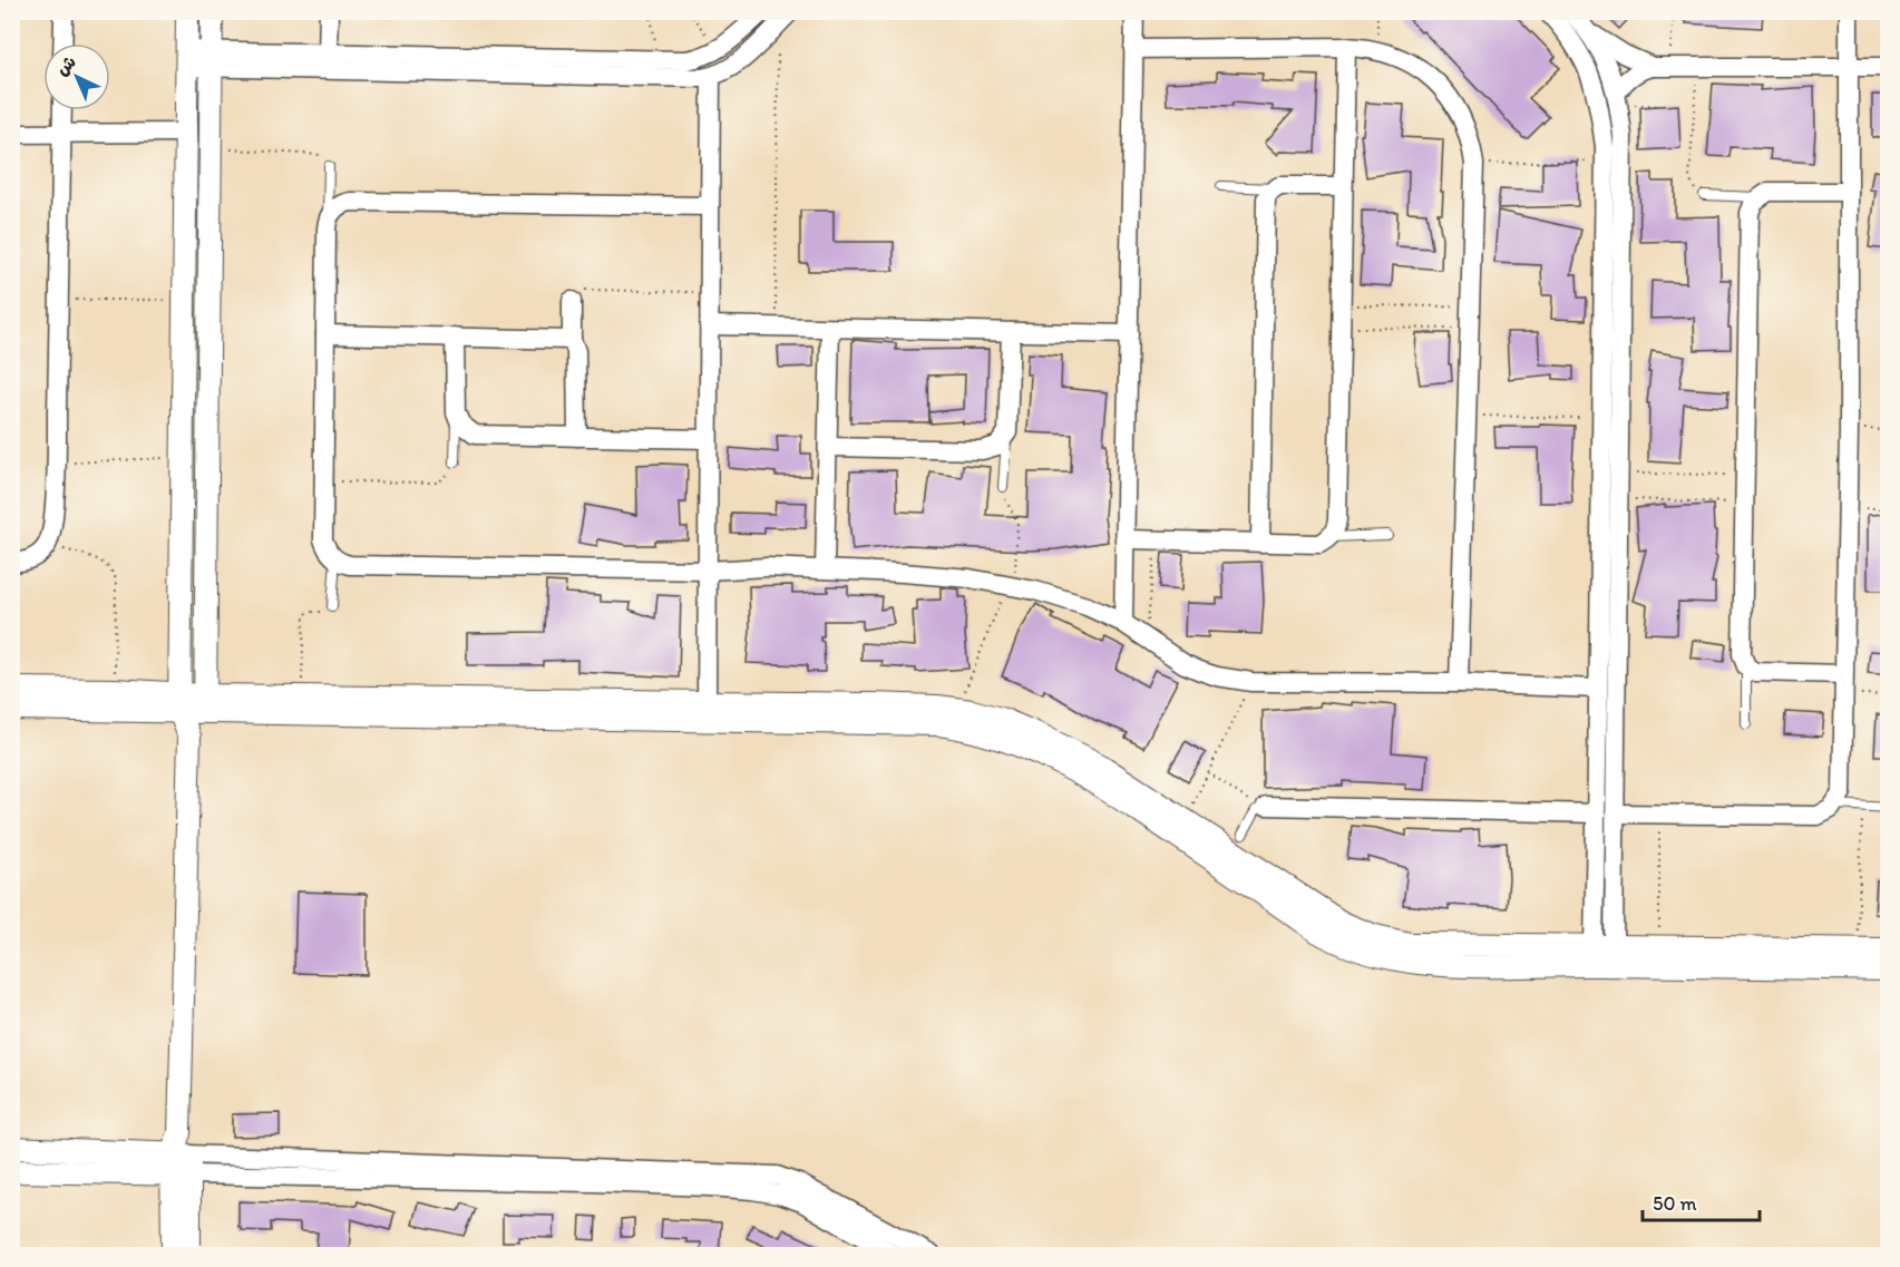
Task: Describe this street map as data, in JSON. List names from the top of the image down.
{
  "scale_bar": "50 m",
  "north": "top left"
}
